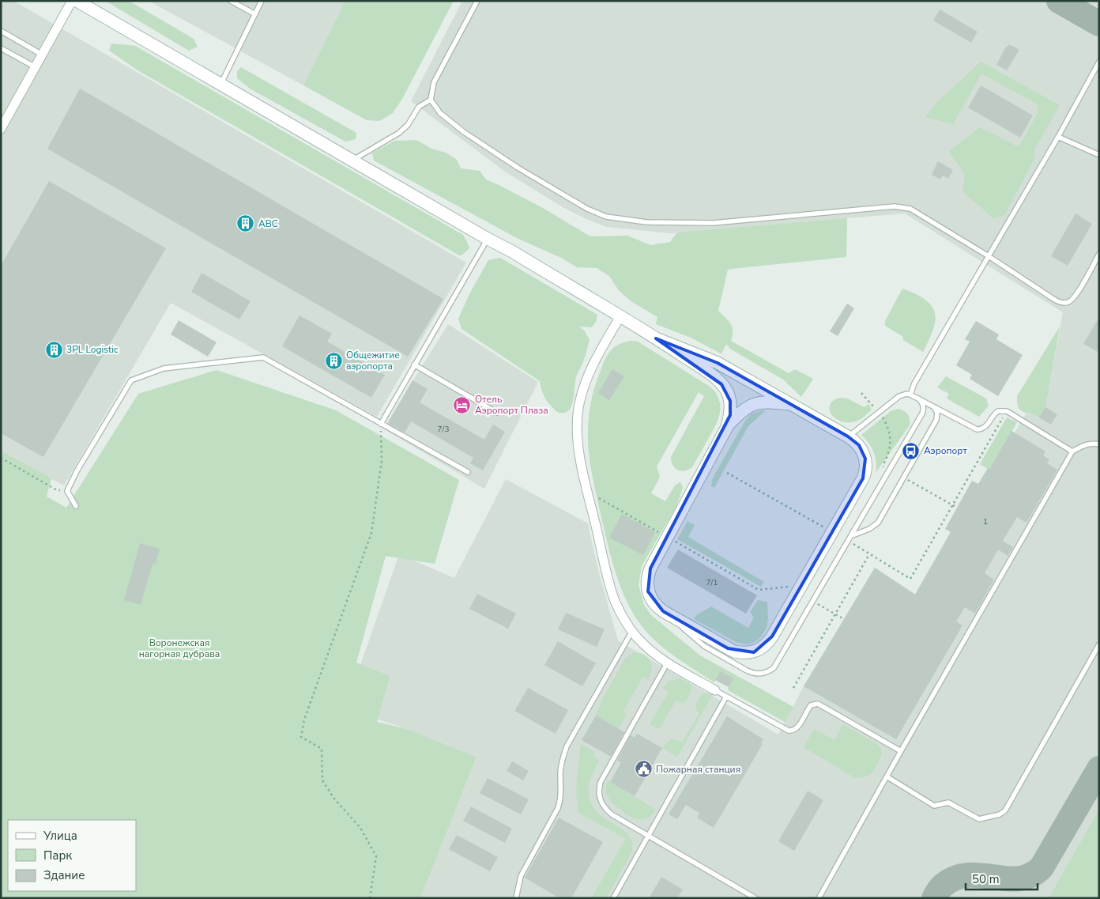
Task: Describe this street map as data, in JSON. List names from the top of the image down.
{
  "parks": ["Воронежская нагорная дубрава"],
  "places": {
    "building": ["ABC", "3PL Logistic", "Общежитие аэропорта"],
    "hotel": ["Отель Аэропорт Плаза"],
    "bus stop": ["Аэропорт"],
    "public building": ["Пожарная станция"]
  },
  "house_numbers": ["7/3", "1", "7/1"],
  "legend": ["Улица", "Парк", "Здание"],
  "scale_bar": "50 m"
}
